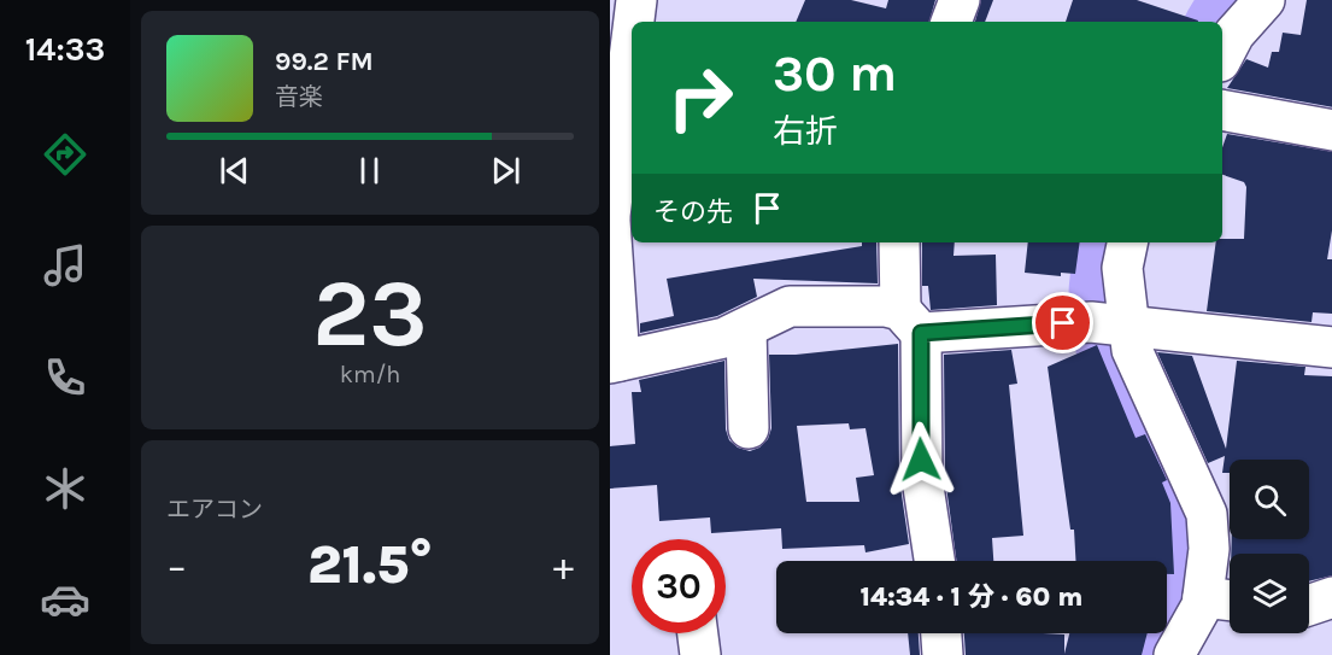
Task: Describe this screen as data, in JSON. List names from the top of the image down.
{
  "page": {
    "tabs": "14:33",
    "turn": ["30 m", "右折"],
    "song": ["99.2 FM", "音楽"],
    "then": "その先",
    "tile": [
      ["23", "km/h"],
      "エアコン"
    ],
    "heat": ["−", "21.5°", "+"],
    "limit": "30",
    "trip": "14:34 · 1 分 · 60 m"
  }
}
